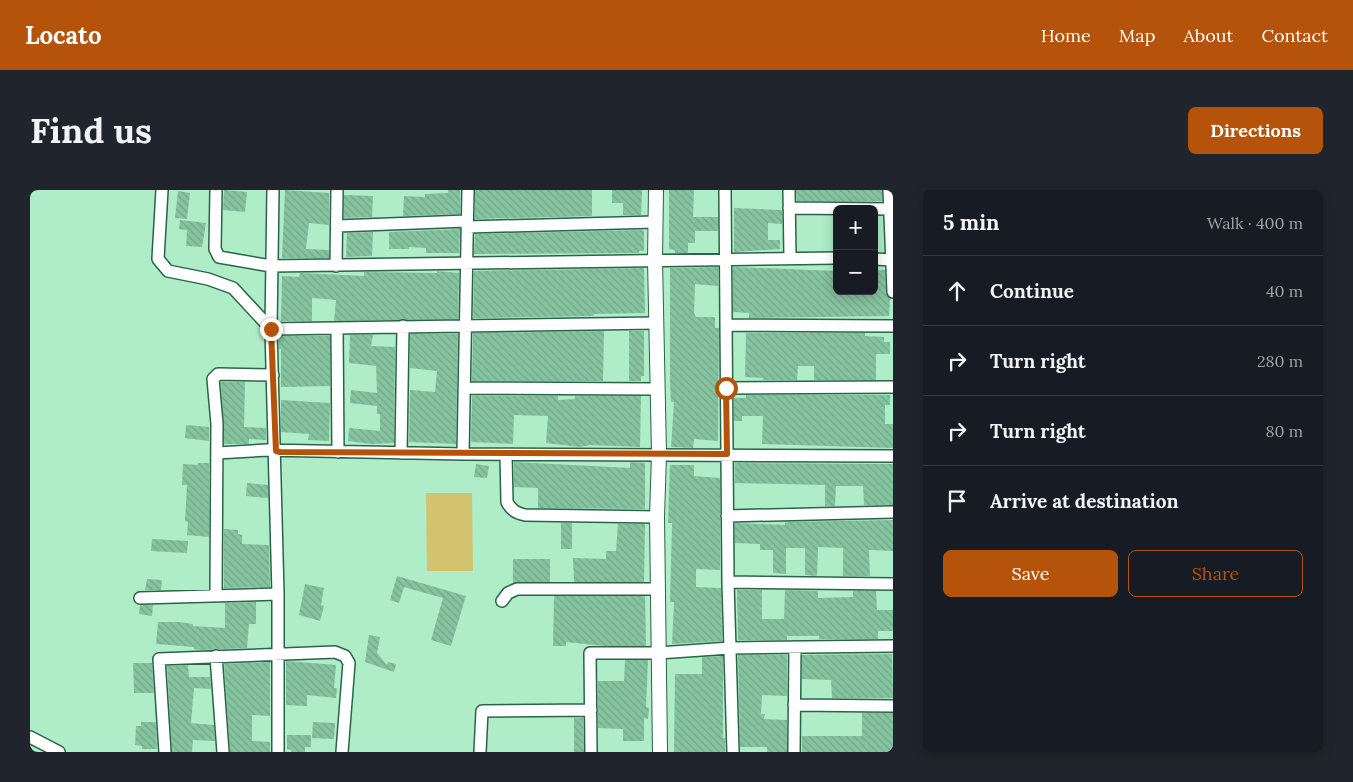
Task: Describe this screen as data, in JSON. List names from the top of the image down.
{
  "page": {
    "header": "Locato",
    "nav": [
      "Home",
      "Map",
      "About",
      "Contact"
    ],
    "buttons": [
      "Directions",
      ["Save", "Share"]
    ],
    "title": "Find us",
    "heading": ["5 min", "Walk · 400 m"],
    "map_buttons": ["+", "−"],
    "list": [
      ["Continue", "40 m"],
      ["Turn right", "280 m"],
      ["Turn right", "80 m"],
      "Arrive at destination"
    ]
  }
}
